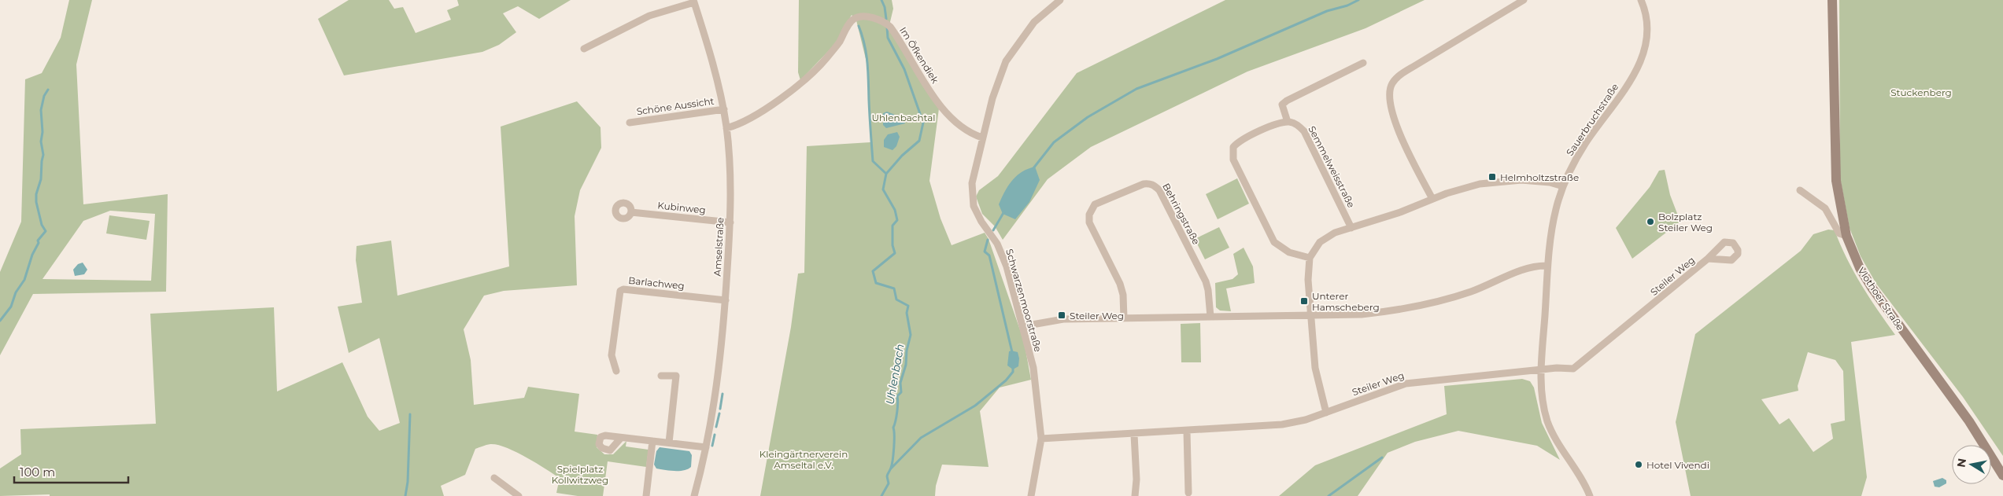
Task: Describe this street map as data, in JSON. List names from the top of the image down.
{
  "streets": {
    "main road": ["Vlothoer Straße"],
    "street": [
      "Im Öfkendiek",
      "Schöne Aussicht",
      "Sauerbruchstraße",
      "Semmelweisstraße",
      "Kubinweg",
      "Behringstraße",
      "Amselstraße",
      "Steiler Weg",
      "Barlachweg",
      "Schwarzenmoorstraße"
    ]
  },
  "crossings": [
    ["Im Öfkendiek", "Amselstraße"],
    ["Im Öfkendiek", "Schwarzenmoorstraße"],
    ["Schöne Aussicht", "Amselstraße"],
    ["Sauerbruchstraße", "Steiler Weg"],
    ["Kubinweg", "Amselstraße"],
    ["Amselstraße", "Barlachweg"],
    ["Steiler Weg", "Schwarzenmoorstraße"]
  ],
  "water": ["Uhlenbach"],
  "parks": [
    "Stuckenberg",
    "Uhlenbachtal",
    "Kleingärtnerverein Amseltal e.V.",
    "Spielplatz Kollwitzweg"
  ],
  "places": {
    "transit": ["Helmholtzstraße", "Unterer Hamscheberg", "Steiler Weg"],
    "other": ["Bolzplatz Steiler Weg", "Hotel Vivendi"]
  },
  "scale_bar": "100 m",
  "north": "left"
}
